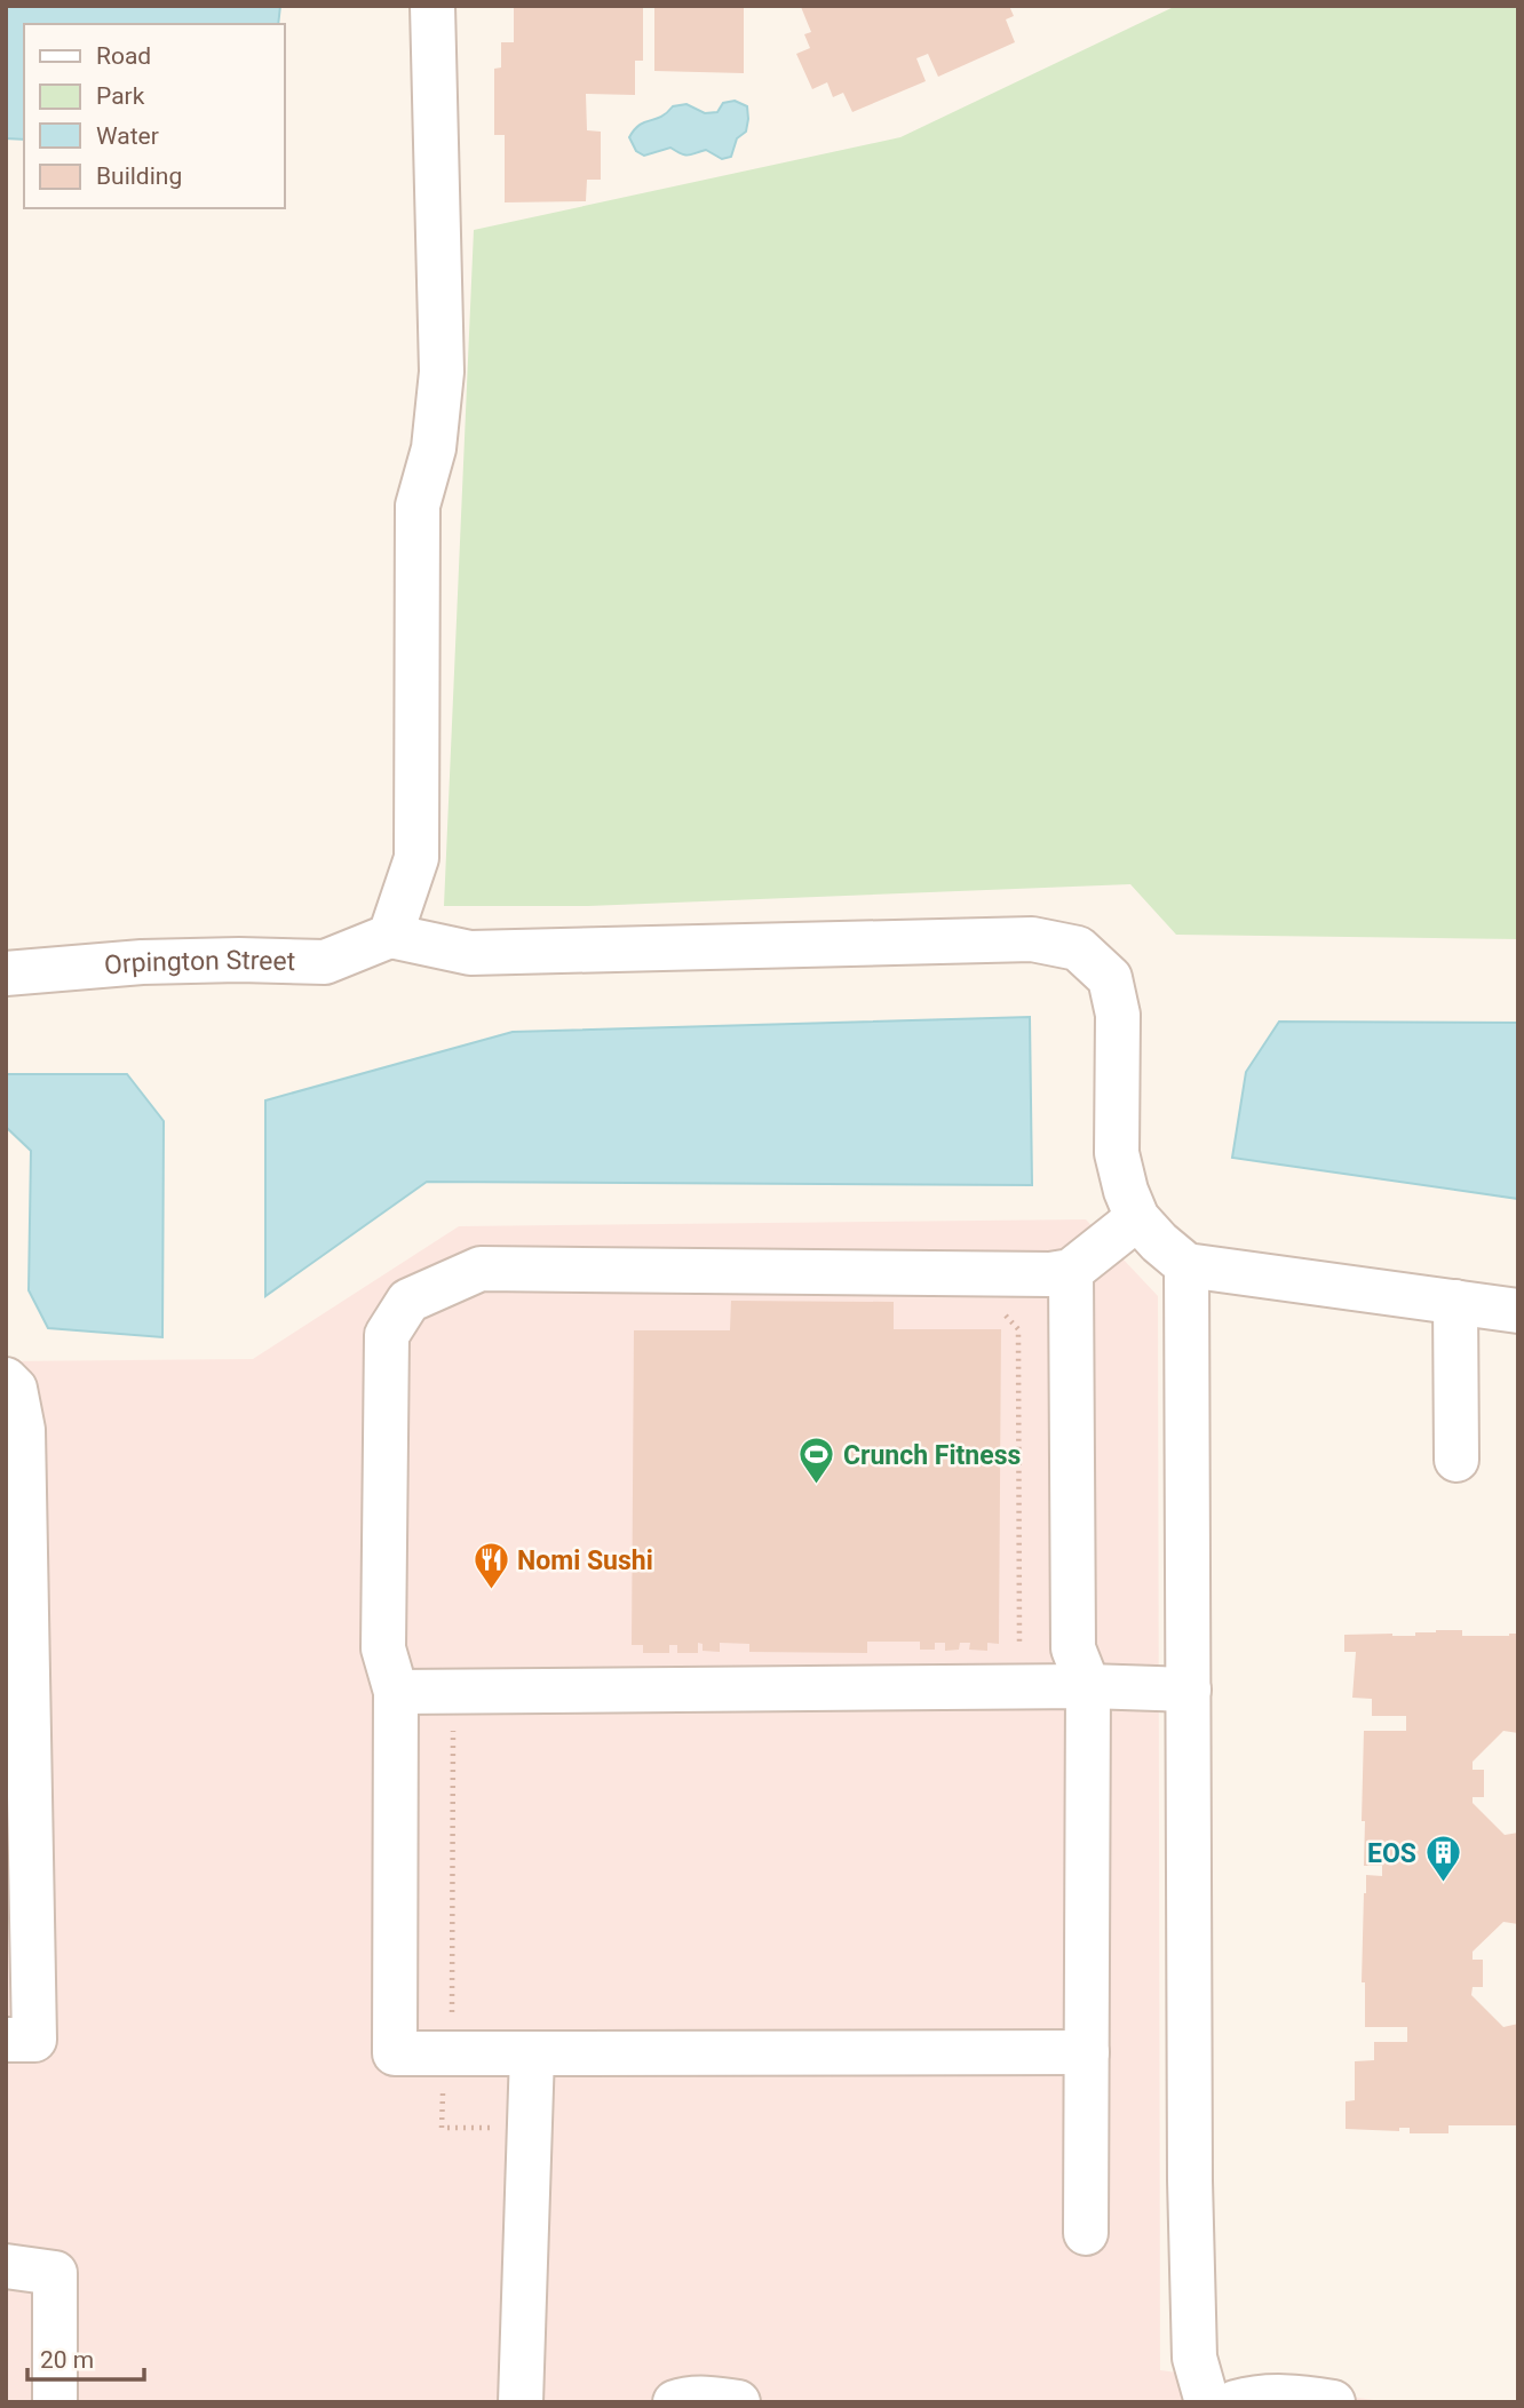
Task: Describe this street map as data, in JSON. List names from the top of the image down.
{
  "streets": {
    "street": ["Orpington Street"]
  },
  "places": {
    "sports": ["Crunch Fitness"],
    "restaurant": ["Nomi Sushi"],
    "building": ["EOS"]
  },
  "legend": [
    "Road",
    "Park",
    "Water",
    "Building"
  ],
  "scale_bar": "20 m"
}
